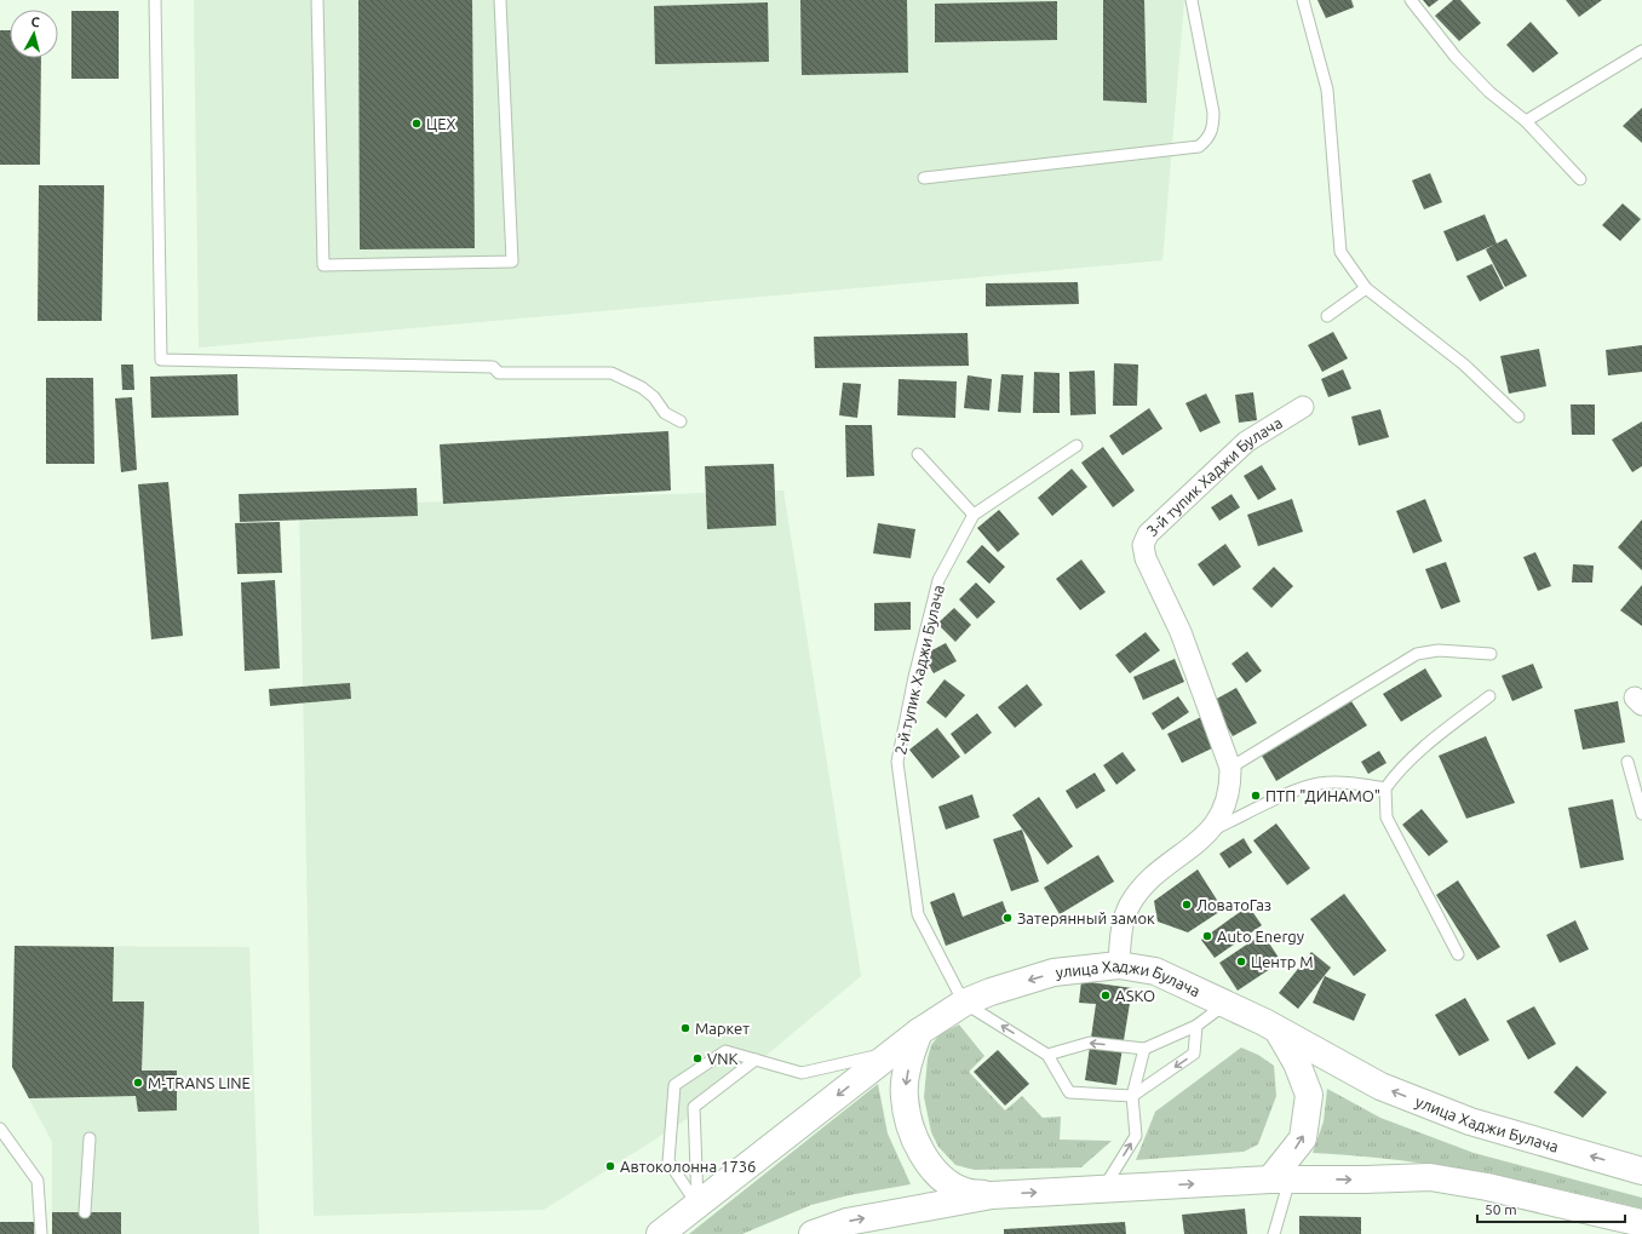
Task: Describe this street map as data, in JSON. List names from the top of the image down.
{
  "streets": {
    "main road": ["улица Хаджи Булача"],
    "street": ["3-й тупик Хаджи Булача"],
    "lane": ["2-й тупик Хаджи Булача"]
  },
  "crossings": [
    ["3-й тупик Хаджи Булача", "улица Хаджи Булача"],
    ["2-й тупик Хаджи Булача", "улица Хаджи Булача"]
  ],
  "places": [
    "ЦЕХ",
    "ПТП \"ДИНАМО\"",
    "ЛоватоГаз",
    "Затерянный замок",
    "Auto Energy",
    "Центр М",
    "ASKO",
    "Маркет",
    "VNK",
    "М-TRANS LINE",
    "Автоколонна 1736"
  ],
  "scale_bar": "50 m",
  "north": "top"
}
